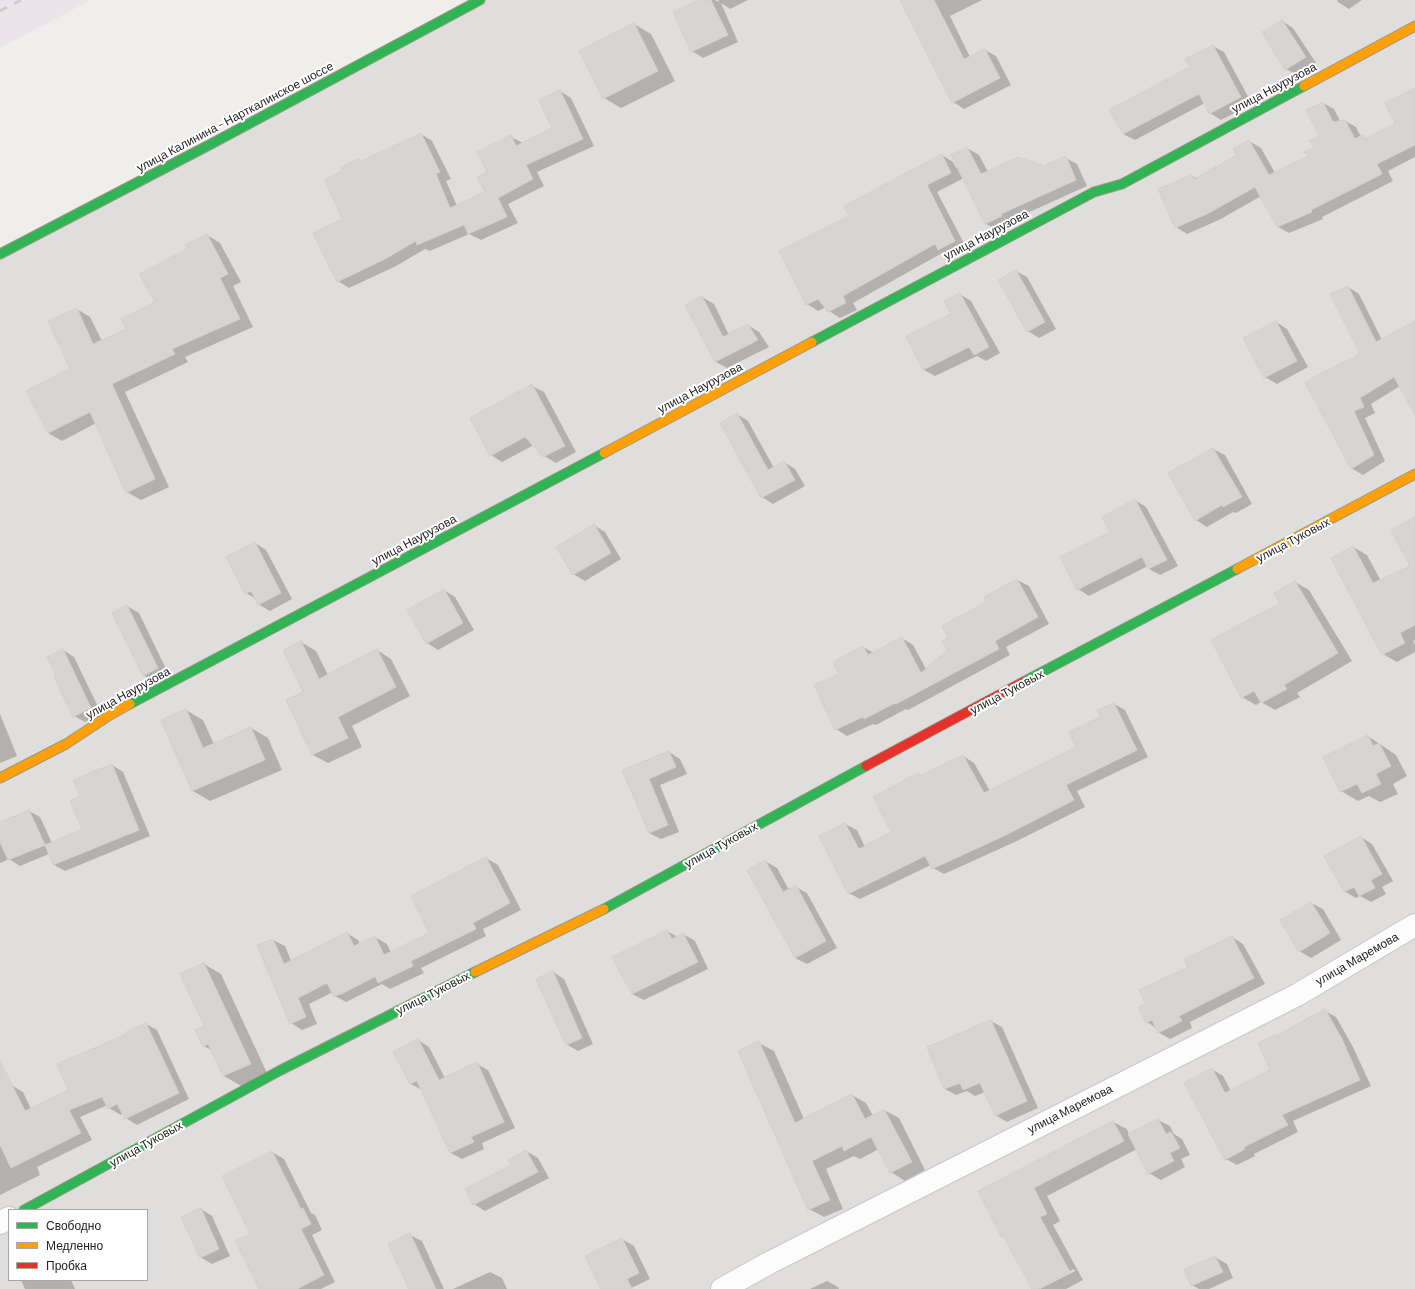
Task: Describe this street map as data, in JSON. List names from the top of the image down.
{
  "streets": {
    "street": [
      "улица Наурузова",
      "улица Калинина - Нарткалинское шоссе",
      "улица Туковых",
      "улица Маремова"
    ]
  },
  "legend": ["Свободно", "Медленно", "Пробка"]
}
